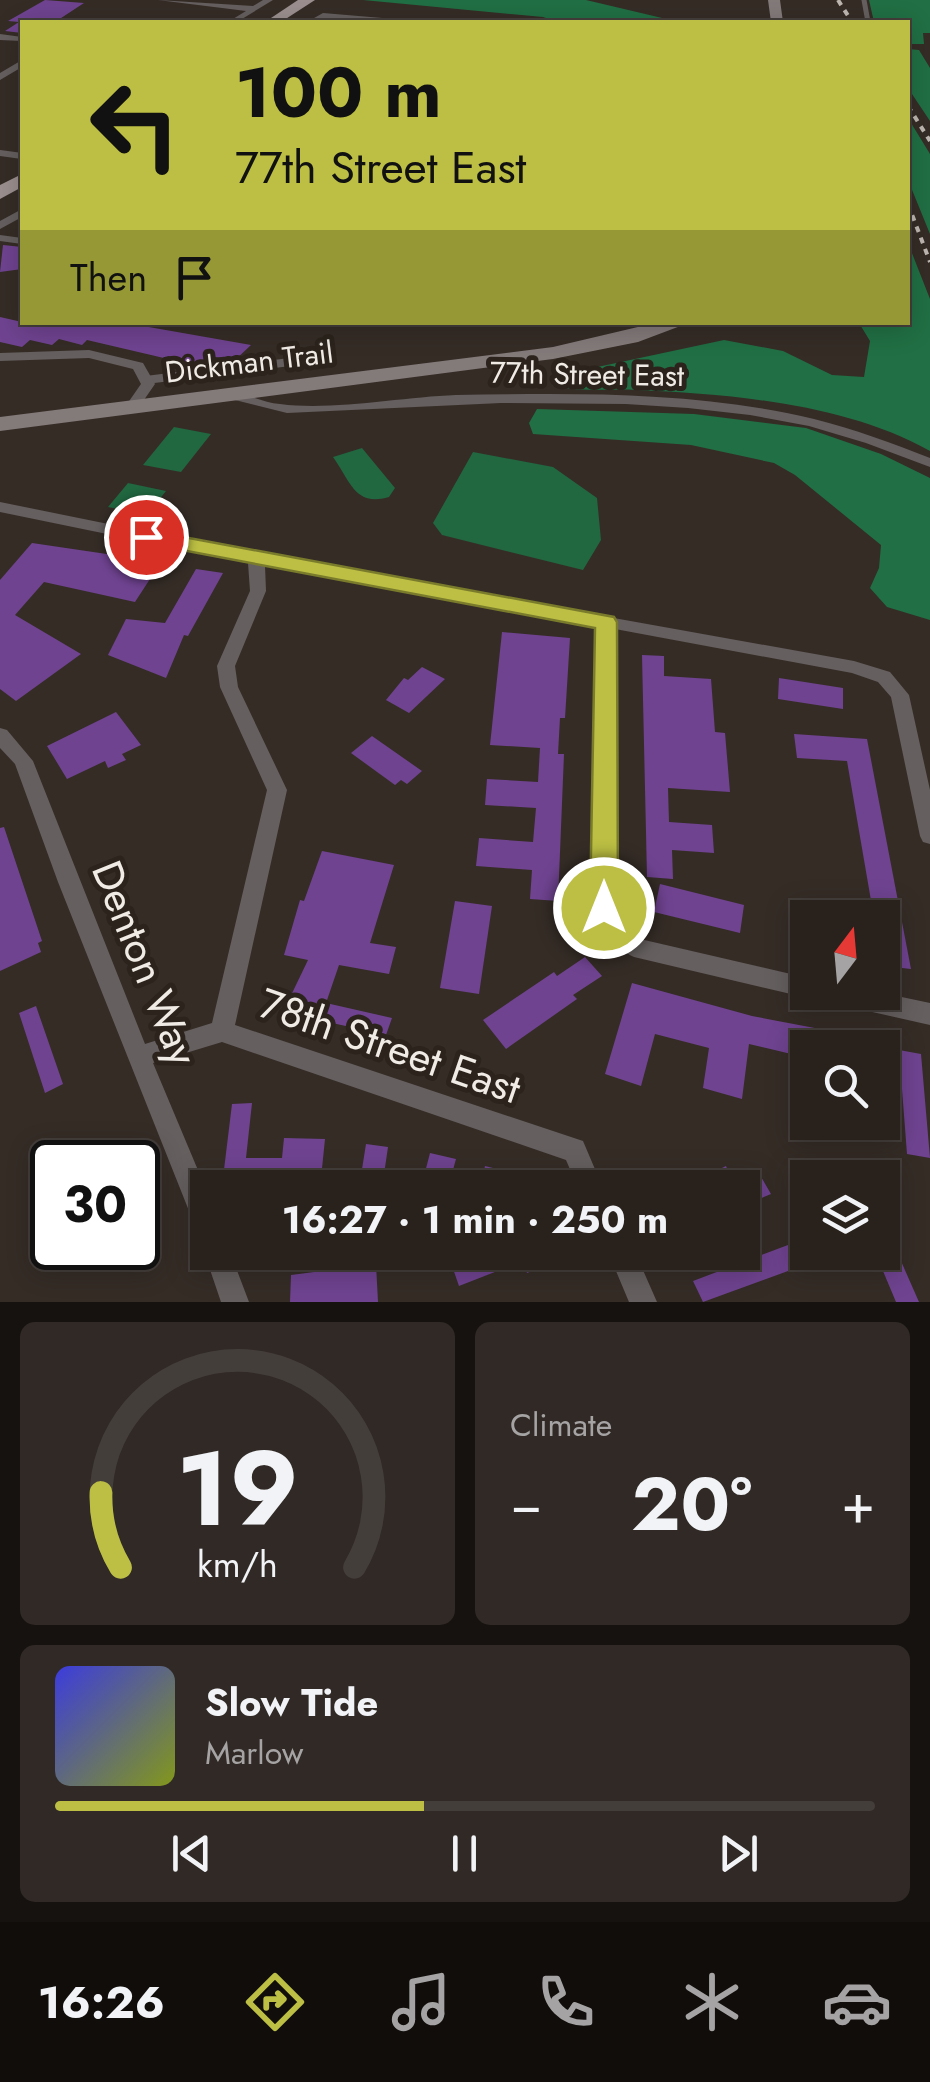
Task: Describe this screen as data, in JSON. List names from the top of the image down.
{
  "streets": {
    "street": [
      "Dickman Trail",
      "77th Street East",
      "Denton Way",
      "78th Street East"
    ]
  },
  "crossings": [
    ["Dickman Trail", "77th Street East"],
    ["Denton Way", "78th Street East"]
  ],
  "north": "top",
  "page": {
    "turn": ["100 m", "77th Street East"],
    "then": "Then",
    "limit": "30",
    "trip": "16:27 · 1 min · 250 m",
    "tile": "Climate",
    "heat": ["−", "20°", "+"],
    "song": ["Slow Tide", "Marlow"],
    "tabs": "16:26",
    "gauge": ["19", "km/h"]
  }
}
